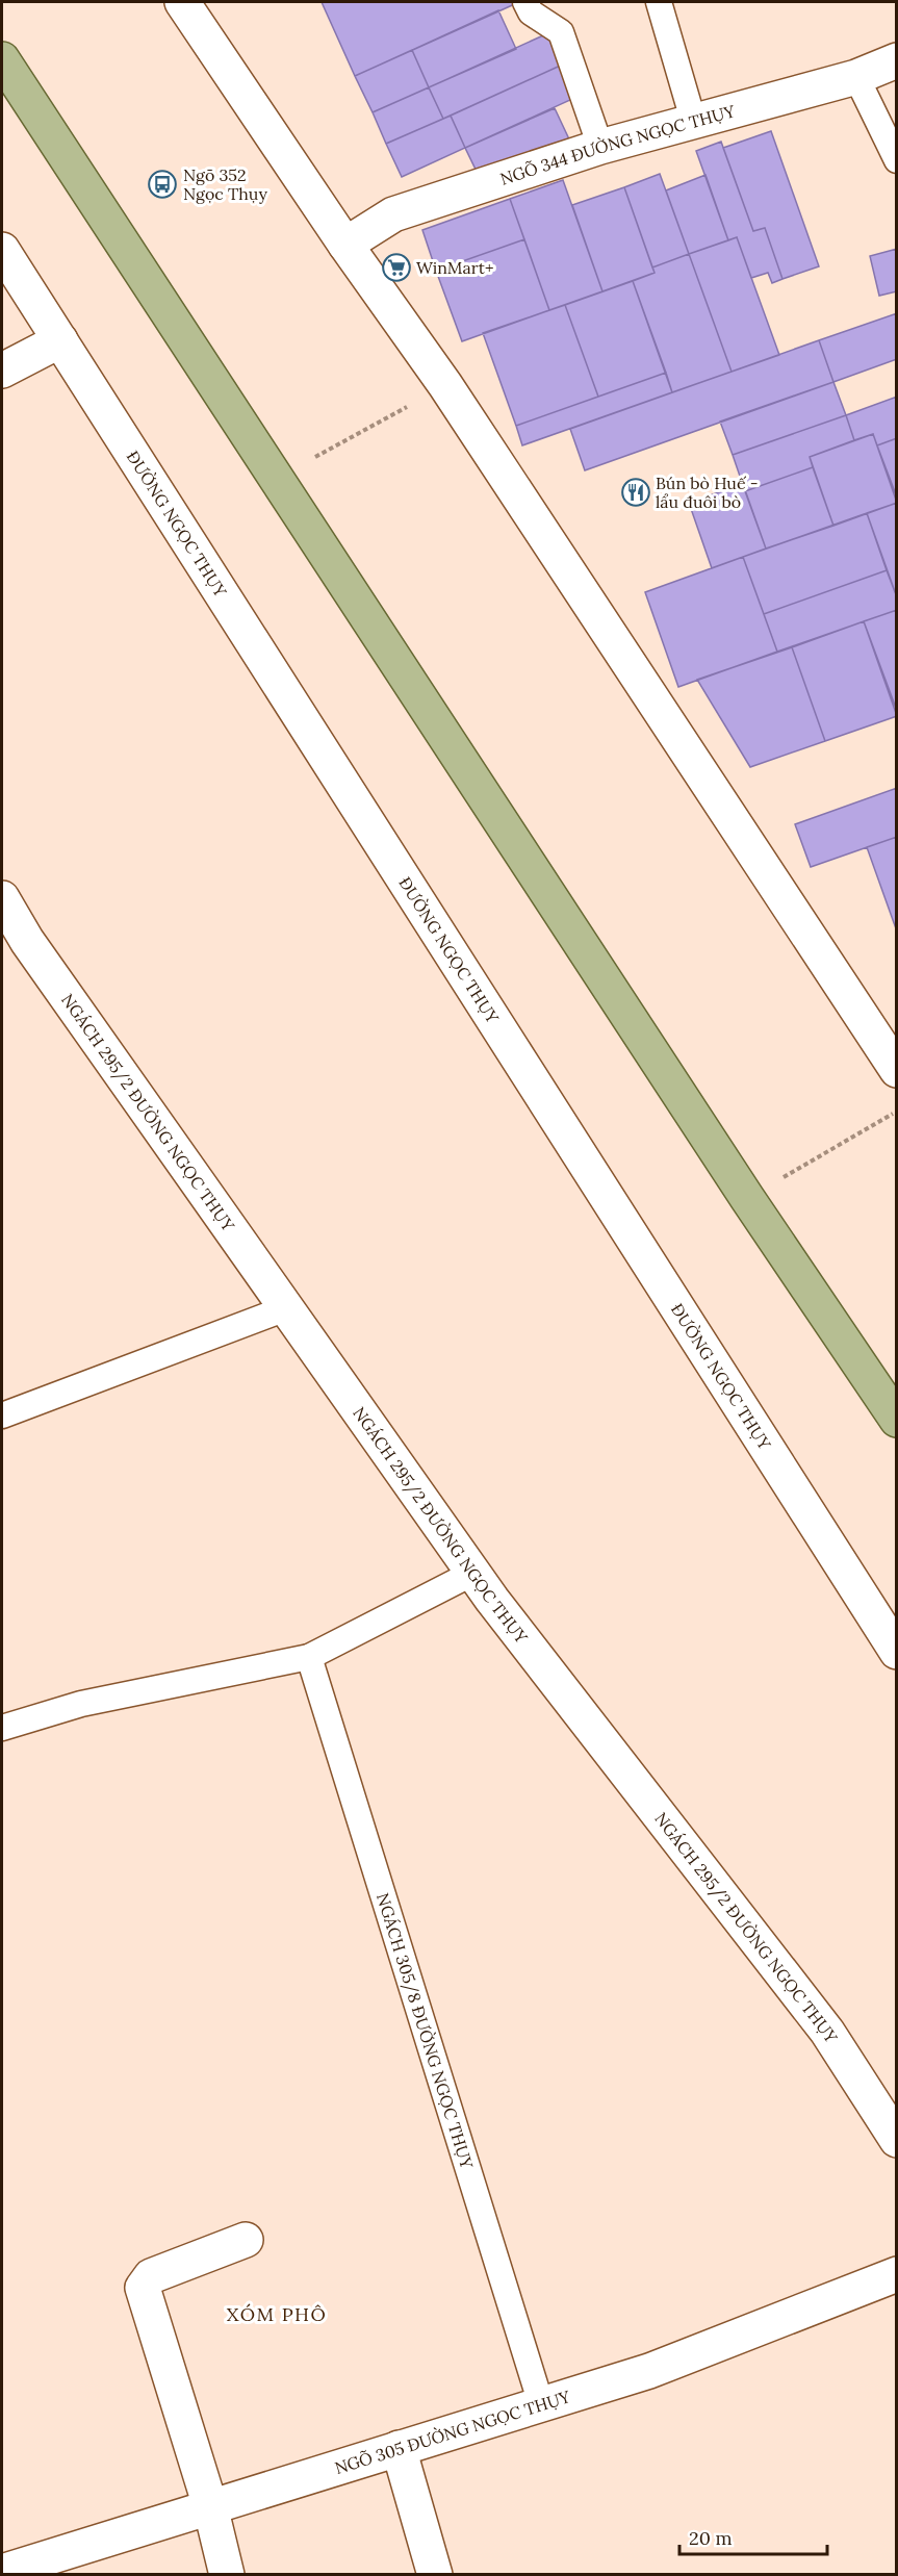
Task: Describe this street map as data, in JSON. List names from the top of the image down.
{
  "streets": {
    "street": [
      "NGÕ 344 ĐƯỜNG NGỌC THỤY",
      "ĐƯỜNG NGỌC THỤY",
      "NGÁCH 295/2 ĐƯỜNG NGỌC THỤY",
      "NGÕ 305 ĐƯỜNG NGỌC THỤY"
    ],
    "lane": ["NGÁCH 305/8 ĐƯỜNG NGỌC THỤY"]
  },
  "crossings": [
    ["NGÁCH 305/8 ĐƯỜNG NGỌC THỤY", "NGÕ 305 ĐƯỜNG NGỌC THỤY"]
  ],
  "districts": ["XÓM PHÔ"],
  "places": {
    "bus stop": ["Ngõ 352 Ngọc Thụy"],
    "supermarket": ["WinMart+"],
    "restaurant": ["Bún bò Huế - lẩu đuôi bò"]
  },
  "scale_bar": "20 m"
}
